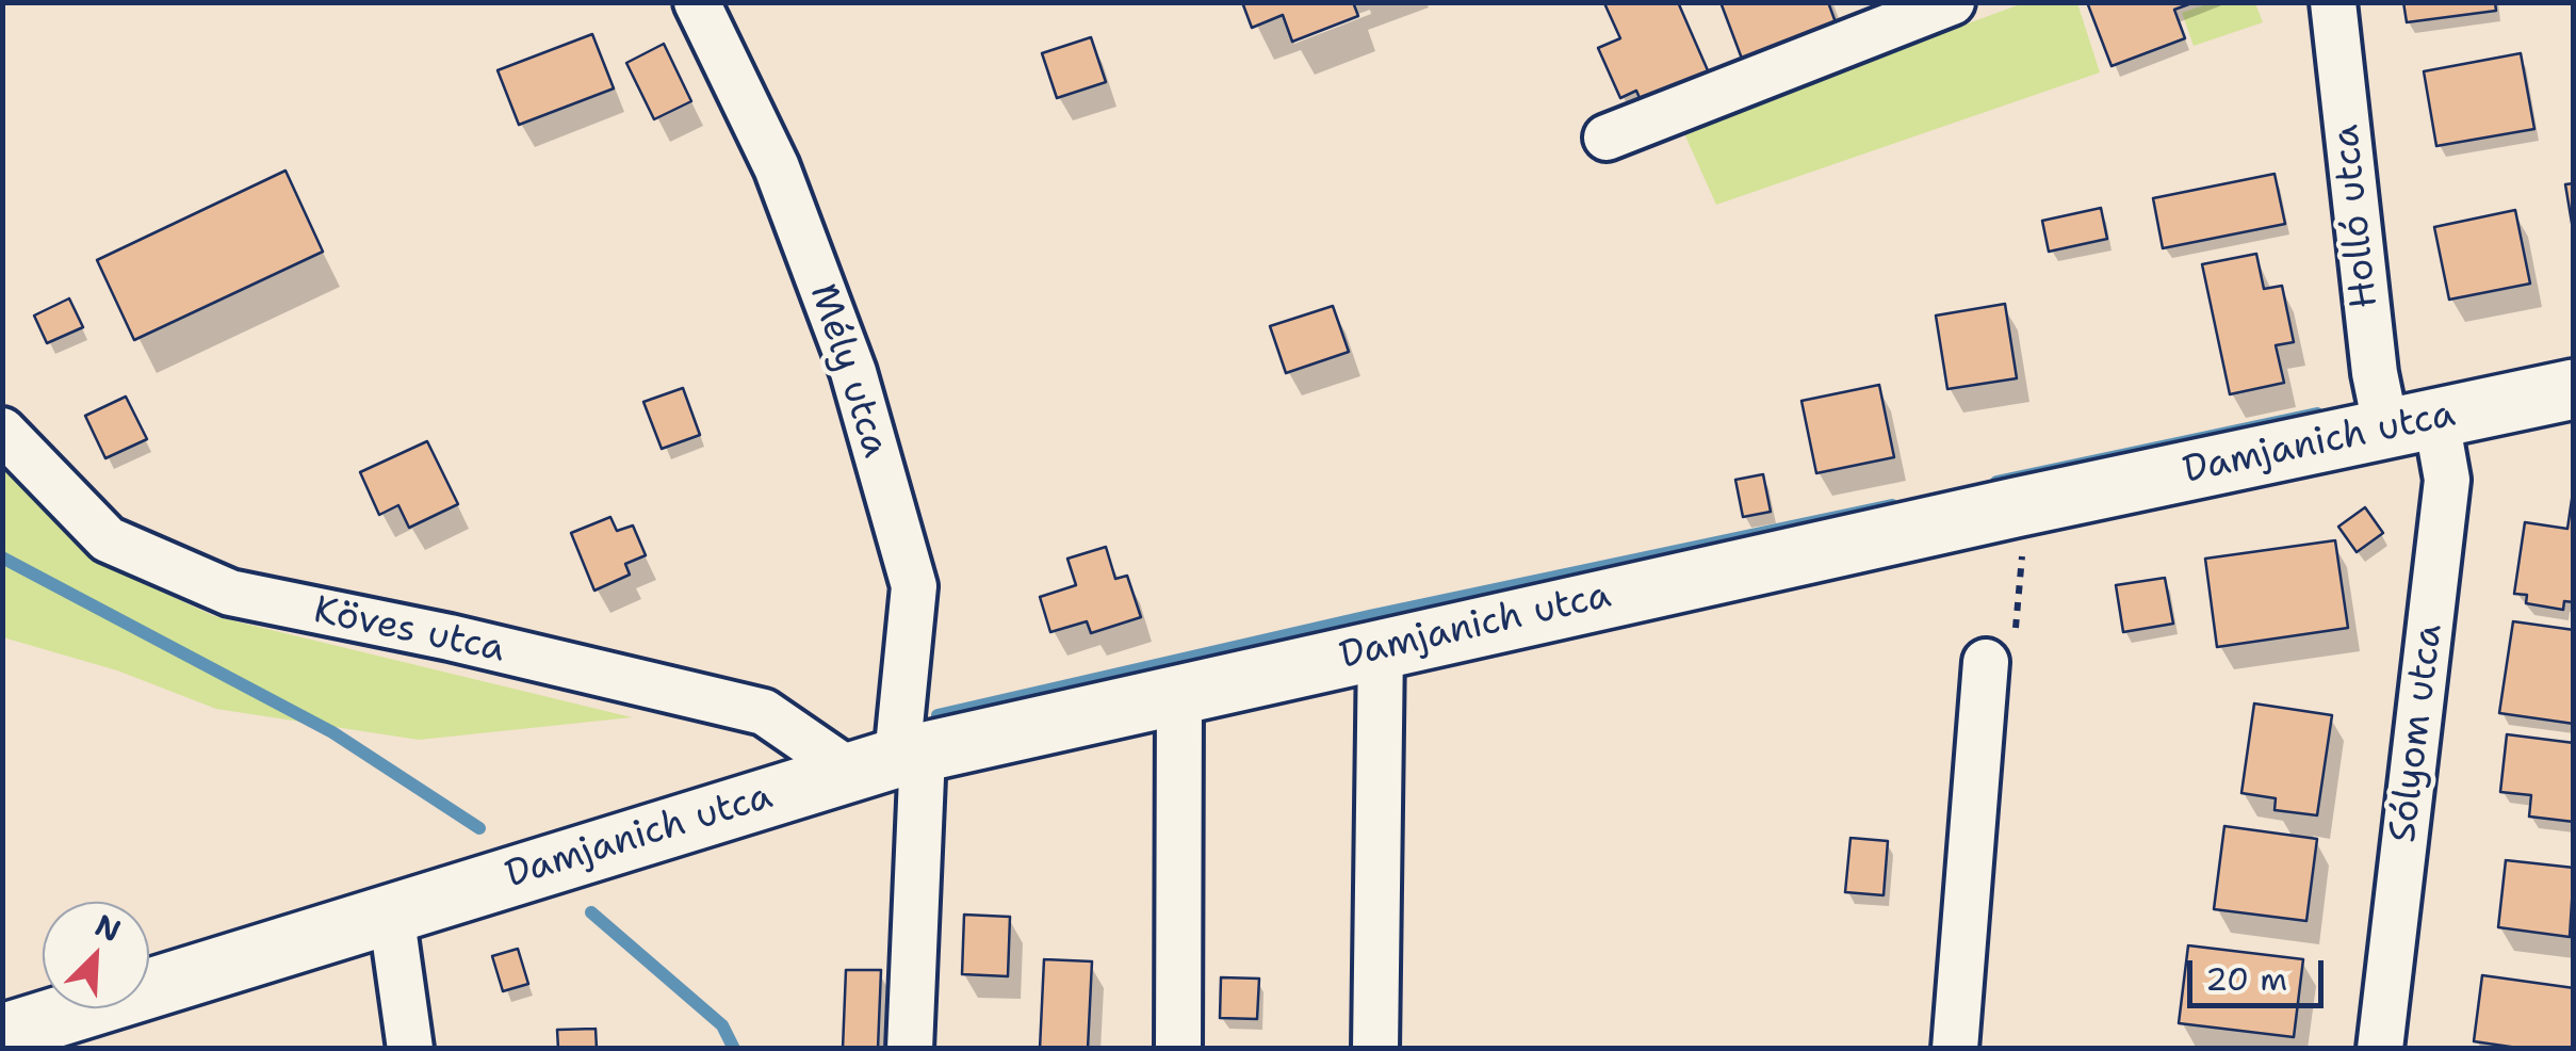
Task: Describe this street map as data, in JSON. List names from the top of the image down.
{
  "streets": {
    "main road": ["Damjanich utca"],
    "street": [
      "Holló utca",
      "Mély utca",
      "Köves utca",
      "Sólyom utca"
    ]
  },
  "crossings": [
    ["Holló utca", "Damjanich utca"],
    ["Holló utca", "Sólyom utca"],
    ["Mély utca", "Damjanich utca"],
    ["Mély utca", "Köves utca"],
    ["Damjanich utca", "Köves utca"],
    ["Damjanich utca", "Sólyom utca"]
  ],
  "scale_bar": "20 m",
  "north": "top right"
}
